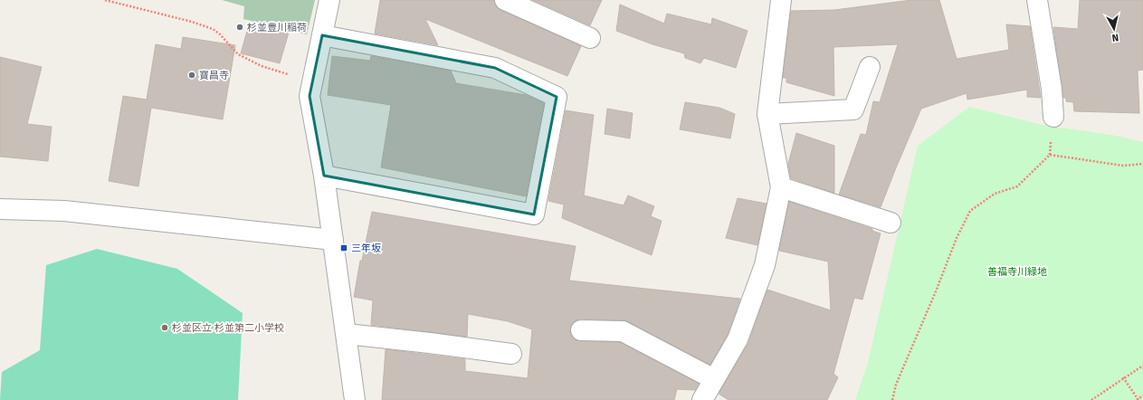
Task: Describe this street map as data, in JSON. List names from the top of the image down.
{
  "parks": ["善福寺川緑地"],
  "places": {
    "other": ["杉並豊川稲荷", "寶昌寺", "杉並区立 杉並第二小学校"],
    "transit": ["三年坂"]
  },
  "north": "bottom"
}
